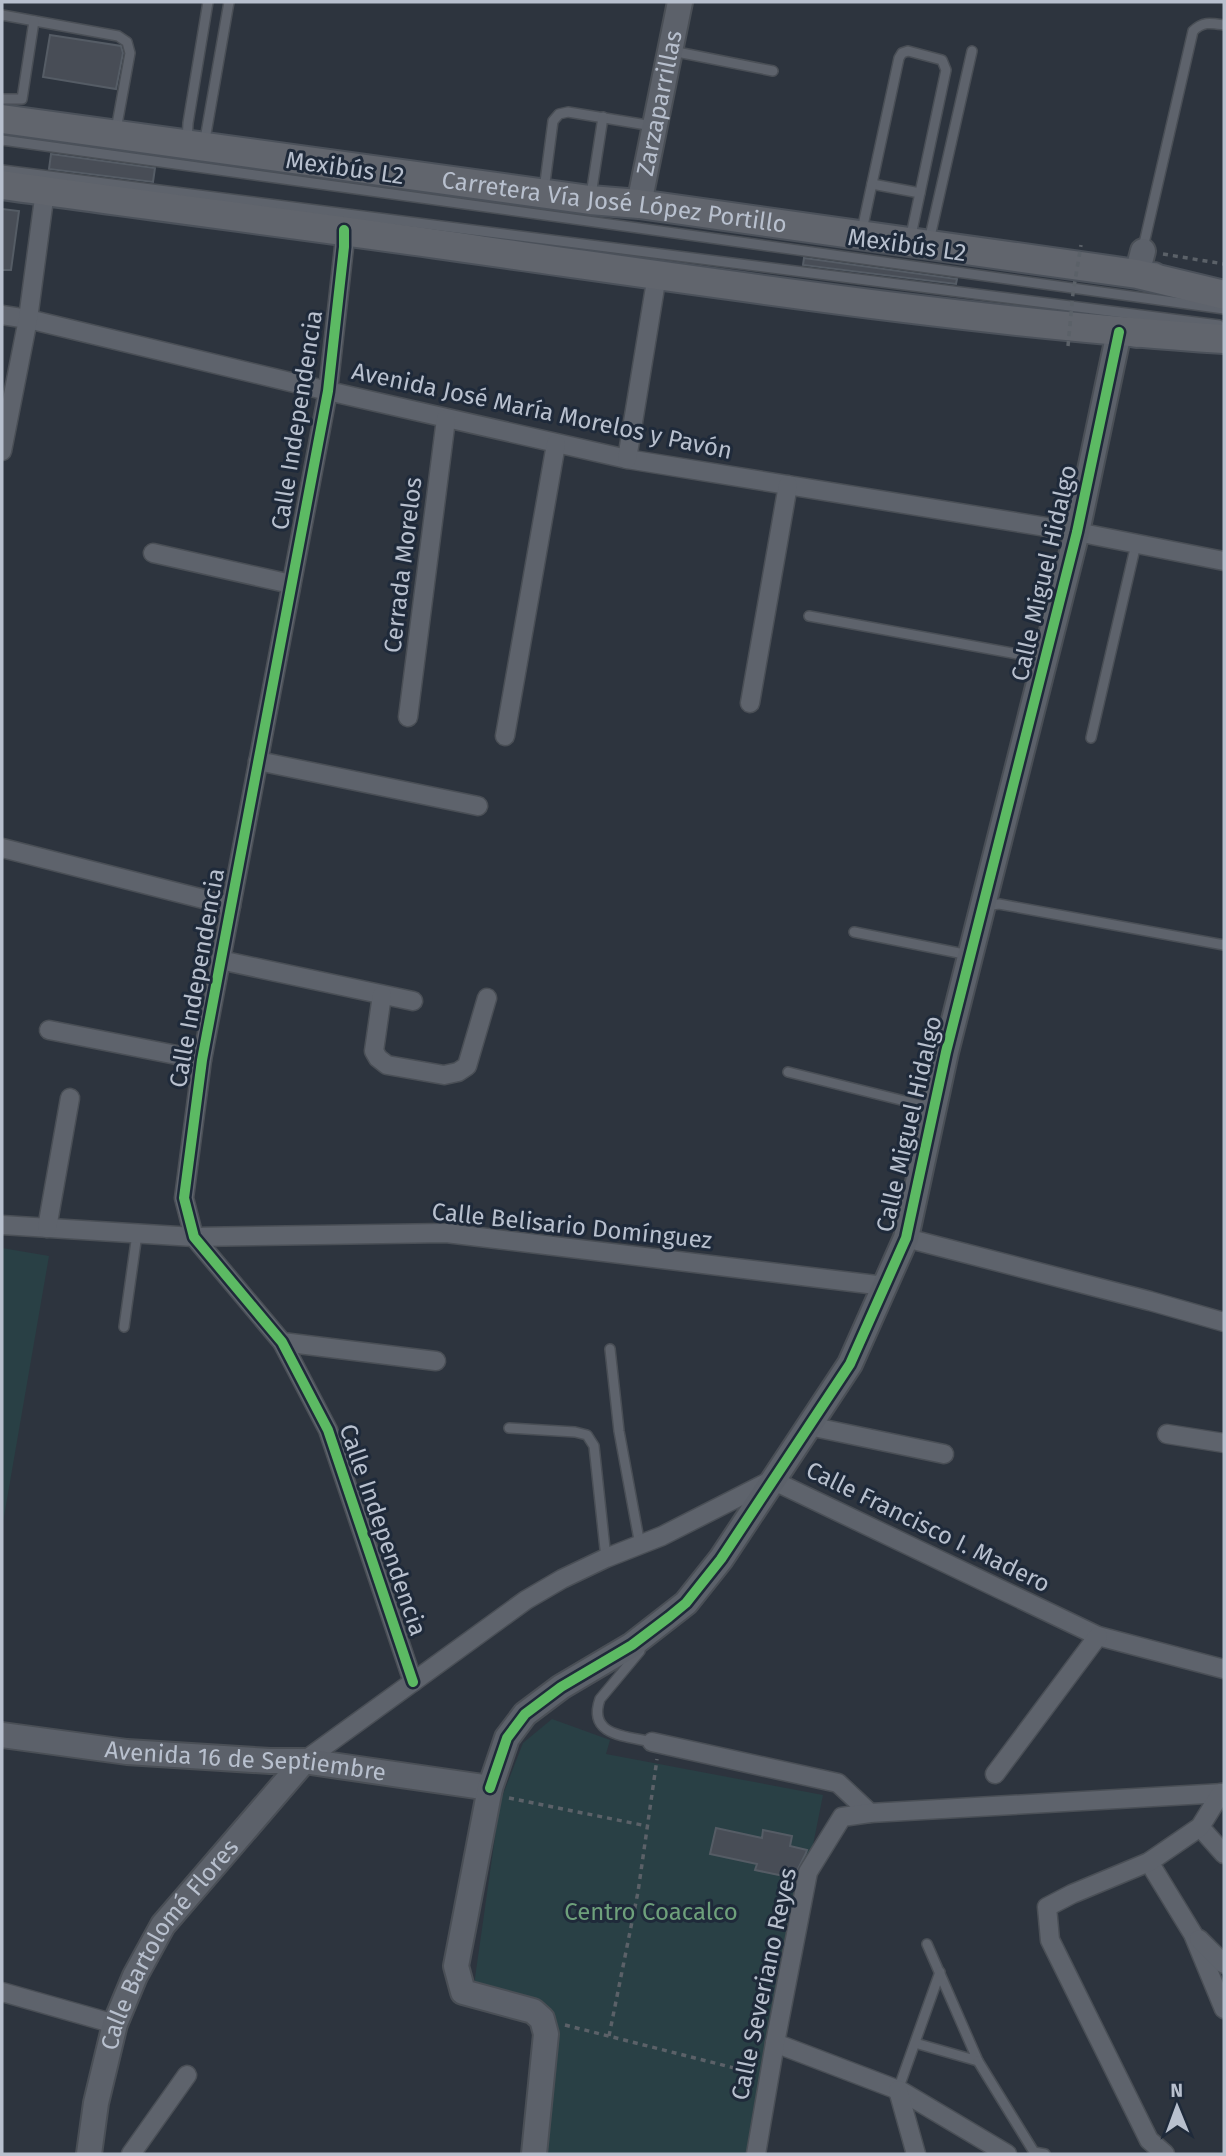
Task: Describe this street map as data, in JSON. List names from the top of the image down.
{
  "streets": {
    "main road": ["Carretera Vía José López Portillo"],
    "street": [
      "Zarzaparrillas",
      "Avenida José María Morelos y Pavón",
      "Calle Independencia",
      "Cerrada Morelos",
      "Calle Miguel Hidalgo",
      "Calle Belisario Domínguez",
      "Calle Francisco I. Madero",
      "Avenida 16 de Septiembre",
      "Calle Bartolomé Flores",
      "Calle Severiano Reyes"
    ],
    "lane": ["Mexibús L2"]
  },
  "crossings": [
    ["Zarzaparrillas", "Carretera Vía José López Portillo"],
    ["Avenida José María Morelos y Pavón", "Calle Independencia"],
    ["Avenida José María Morelos y Pavón", "Cerrada Morelos"],
    ["Avenida José María Morelos y Pavón", "Calle Miguel Hidalgo"],
    ["Calle Independencia", "Calle Belisario Domínguez"],
    ["Calle Independencia", "Calle Francisco I. Madero"],
    ["Calle Miguel Hidalgo", "Calle Belisario Domínguez"],
    ["Calle Miguel Hidalgo", "Calle Francisco I. Madero"],
    ["Calle Miguel Hidalgo", "Avenida 16 de Septiembre"],
    ["Calle Francisco I. Madero", "Avenida 16 de Septiembre"],
    ["Calle Francisco I. Madero", "Calle Bartolomé Flores"],
    ["Avenida 16 de Septiembre", "Calle Bartolomé Flores"]
  ],
  "parks": ["Centro Coacalco"],
  "north": "top"
}
